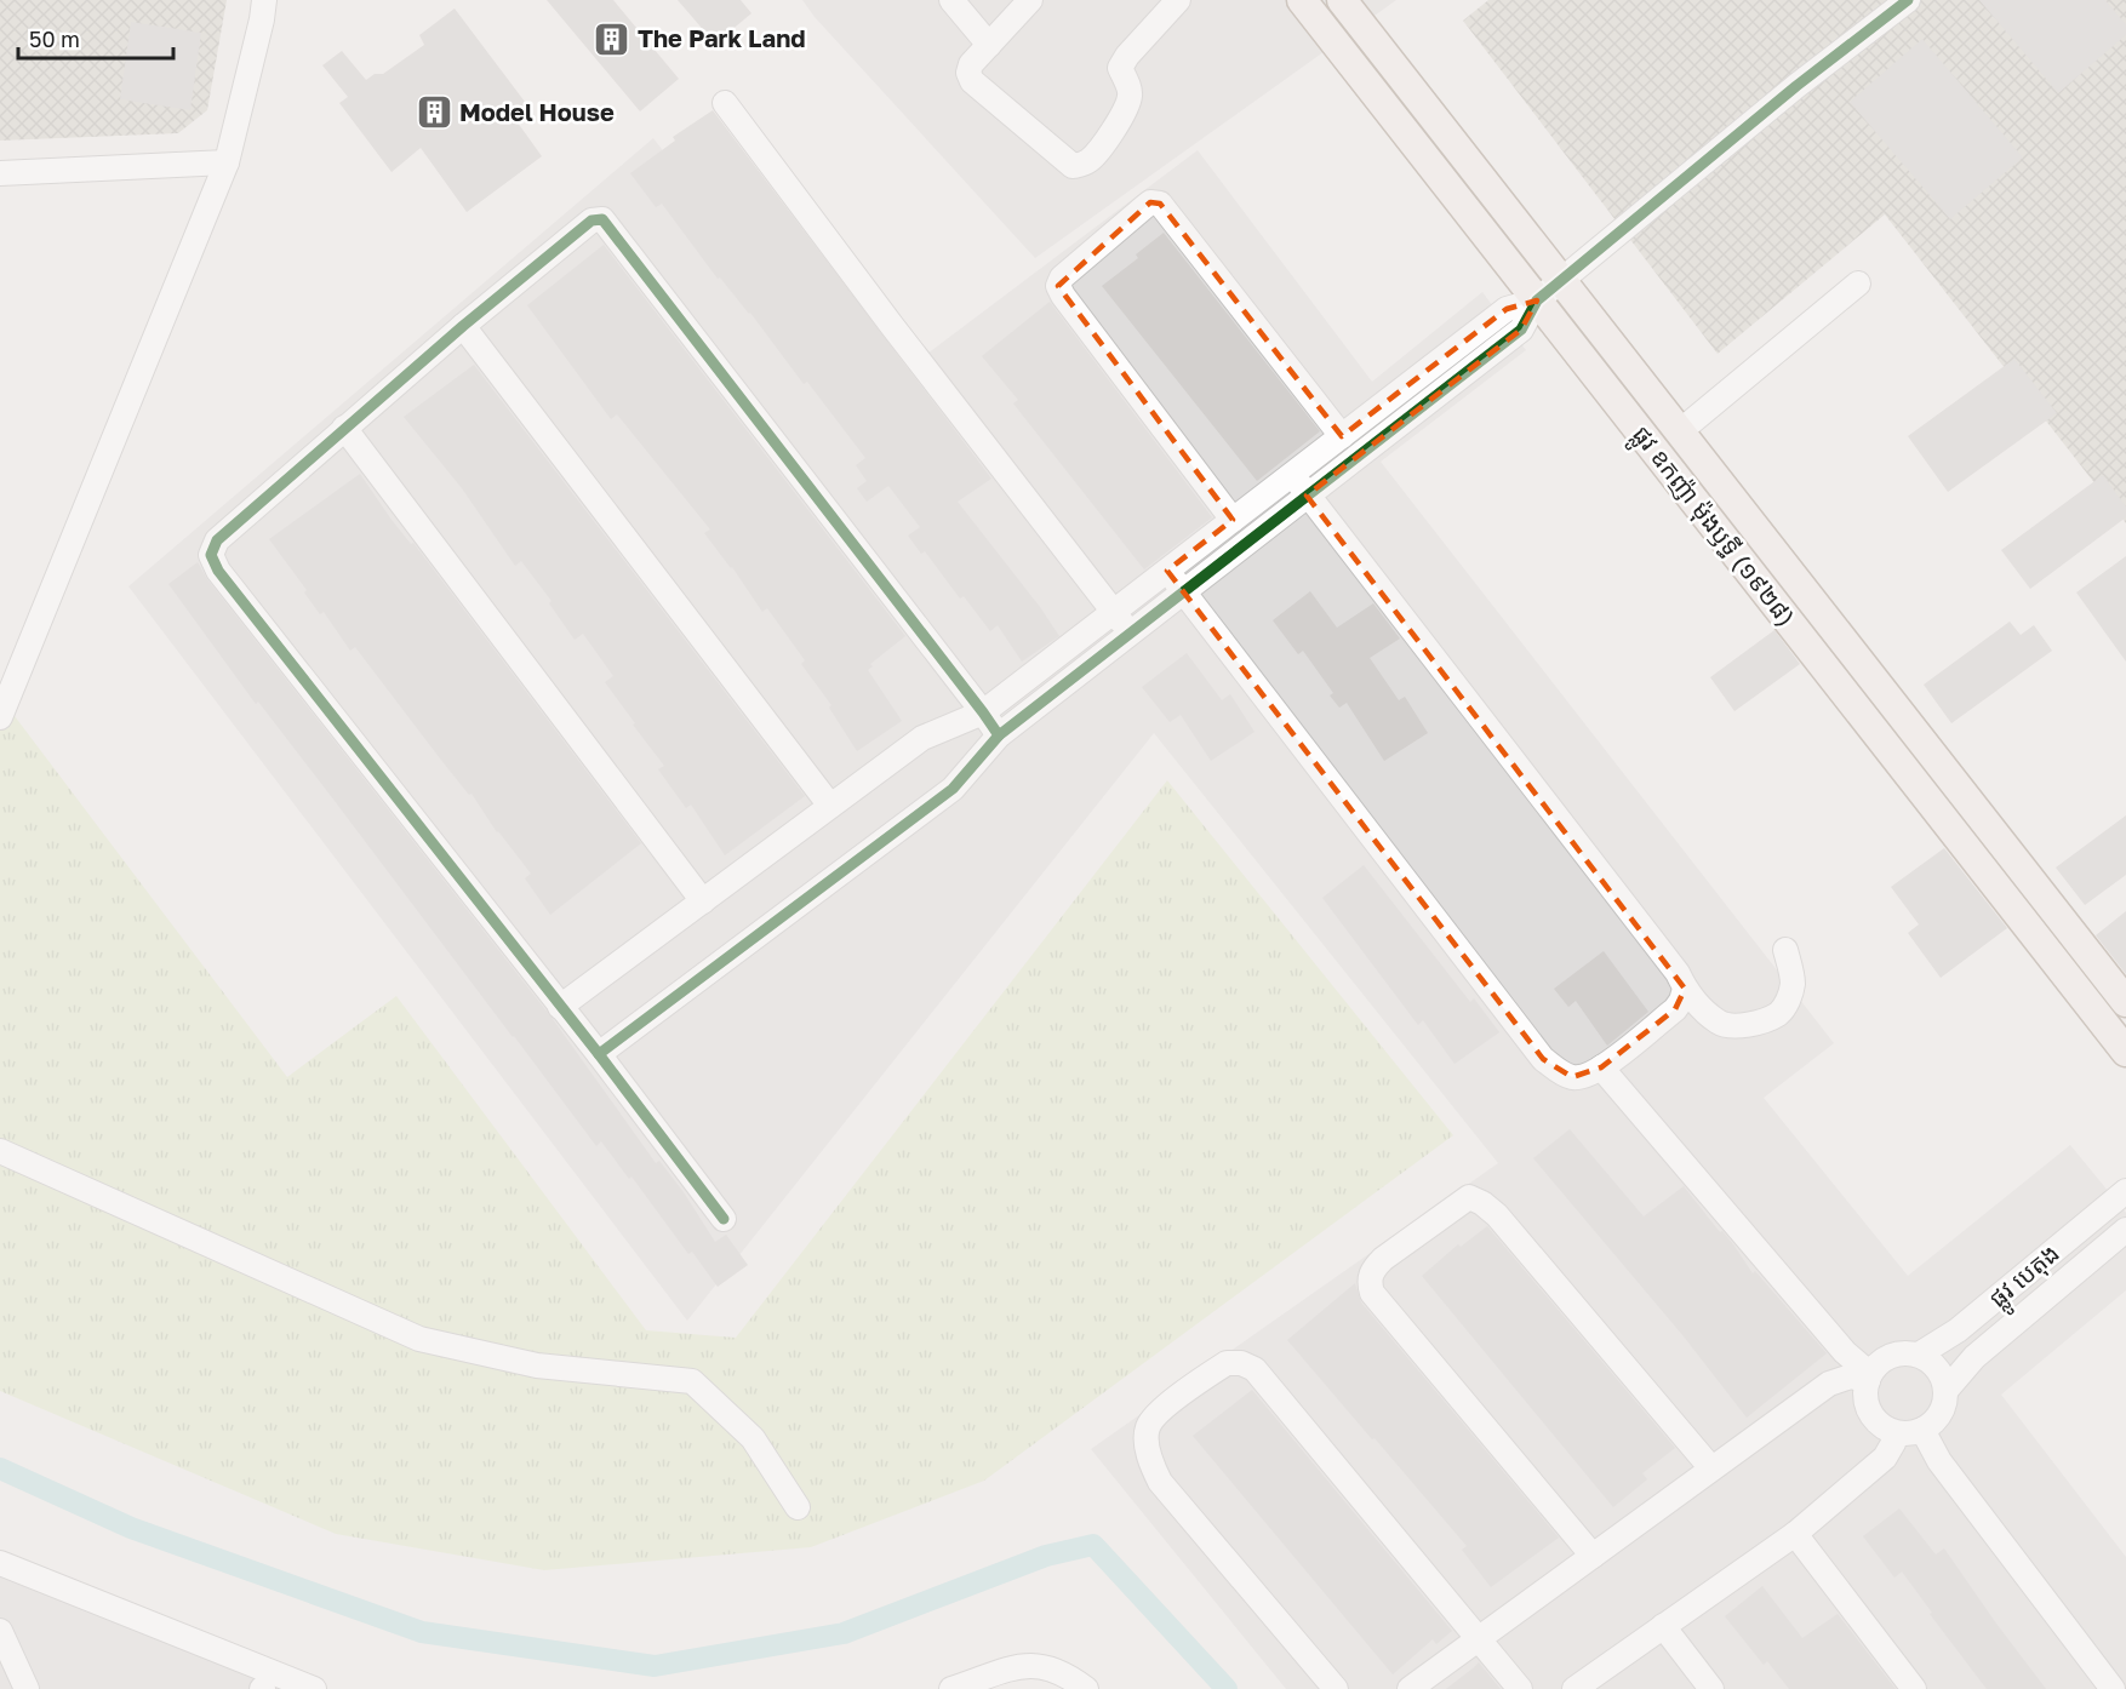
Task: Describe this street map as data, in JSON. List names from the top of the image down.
{
  "streets": {
    "main road": ["ផ្លូវ ឧកញ៉ា ម៉ុងឫទ្ធី (១៩២៨)"],
    "street": ["ផ្លូវ បេតុង"]
  },
  "places": {
    "building": ["The Park Land", "Model House"]
  },
  "scale_bar": "50 m"
}
